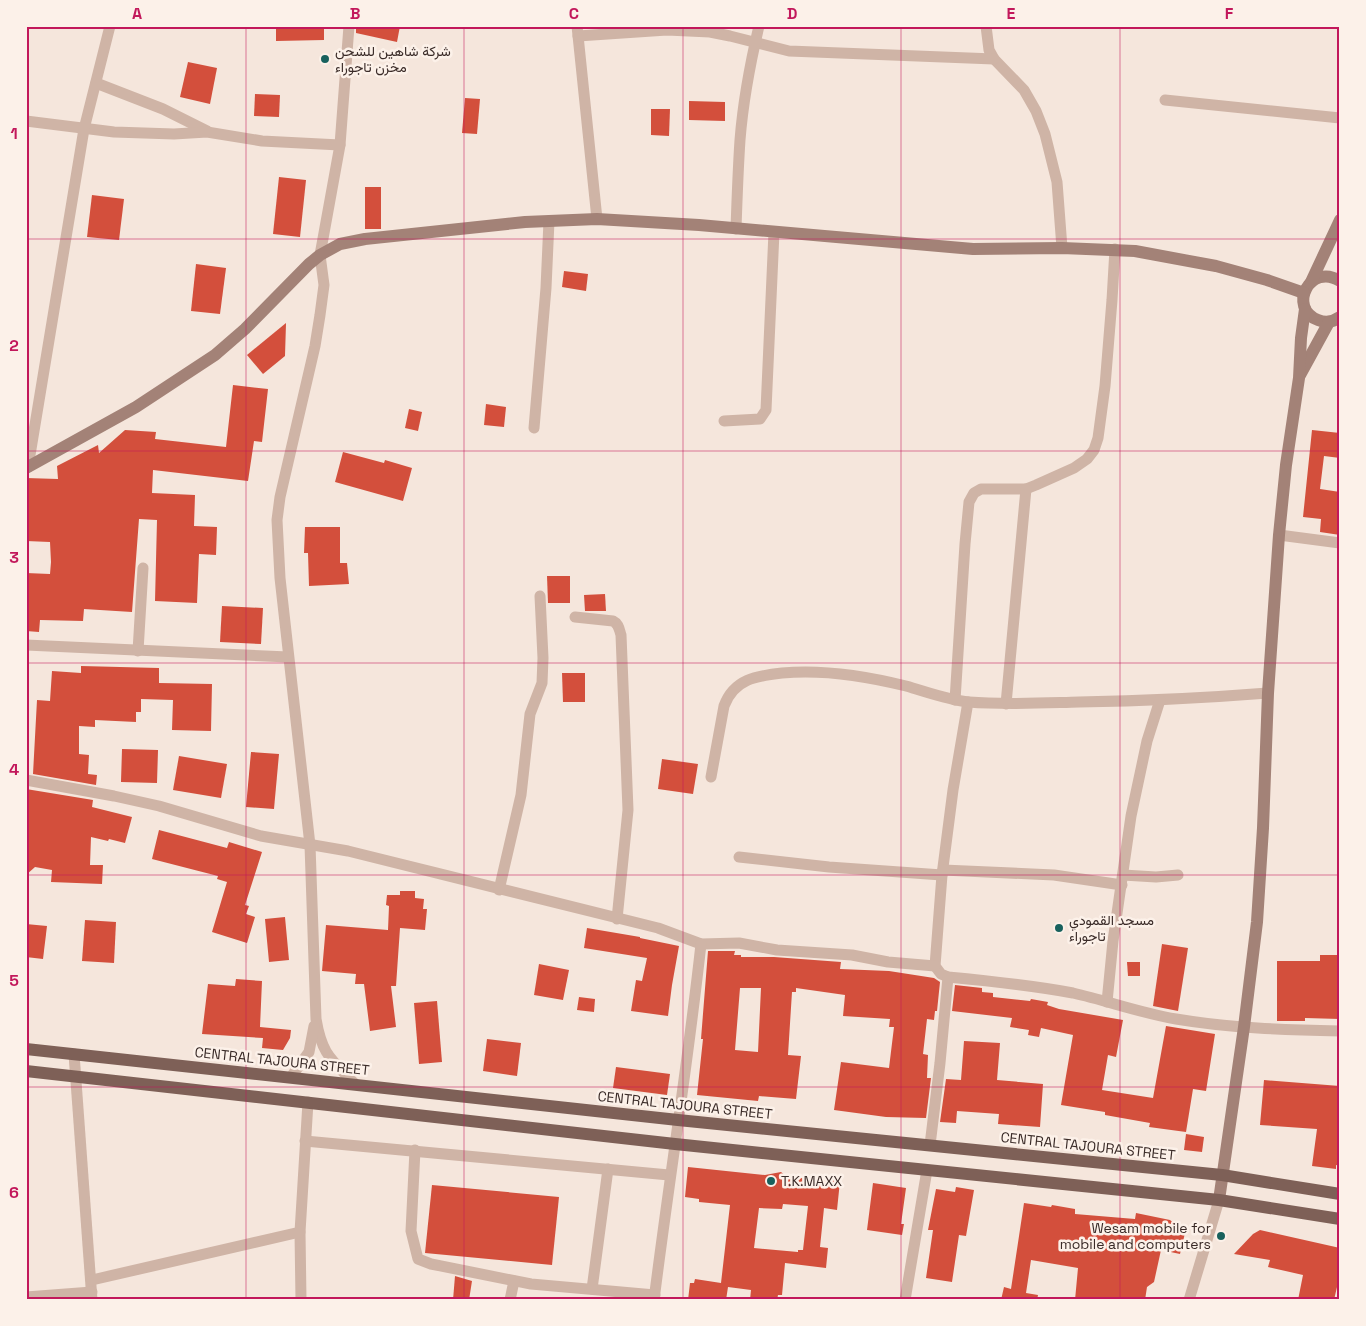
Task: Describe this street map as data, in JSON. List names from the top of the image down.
{
  "streets": {
    "main road": ["CENTRAL TAJOURA STREET"]
  },
  "places": [
    "شركة شاهين للشحن مخزن تاجوراء",
    "مسجد القمودي تاجوراء",
    "T.K.MAXX",
    "Wesam mobile for mobile and computers"
  ],
  "grid": {
    "columns": [
      "A",
      "B",
      "C",
      "D",
      "E",
      "F"
    ],
    "rows": [
      "1",
      "2",
      "3",
      "4",
      "5",
      "6"
    ]
  }
}
